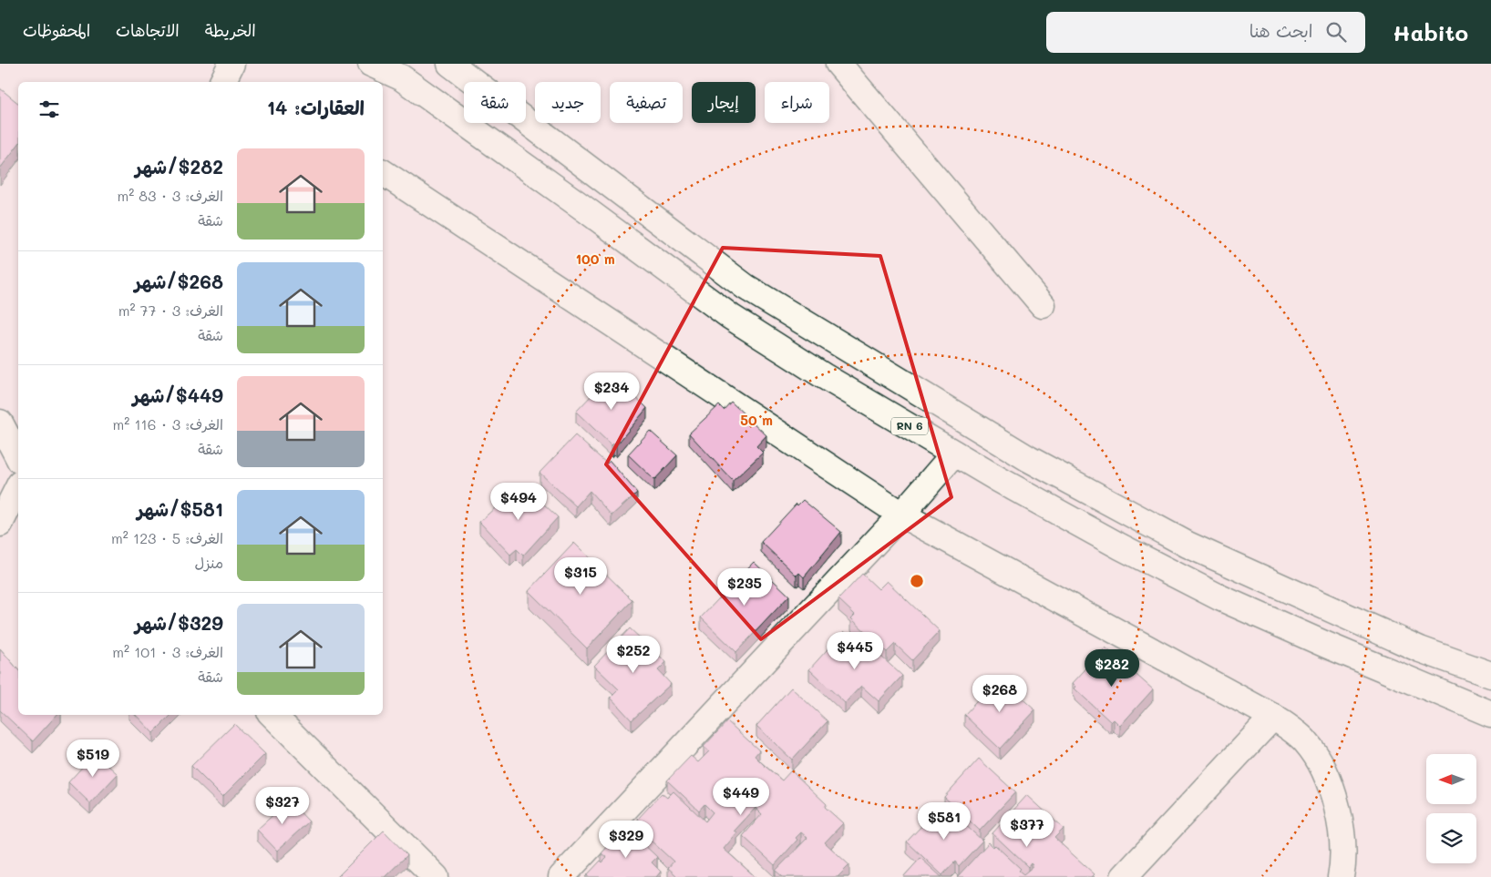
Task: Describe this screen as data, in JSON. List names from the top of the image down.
{
  "streets": {
    "street": ["RN 6"]
  },
  "north": "left",
  "page": {
    "header": "Habito",
    "search": "ابحث هنا",
    "nav": ["الخريطة", "الاتجاهات", "المحفوظات"],
    "chip": [
      "شراء",
      "إيجار",
      "تصفية",
      "جديد",
      "شقة"
    ],
    "heading": "العقارات: 14",
    "list": [
      {
        "name": "$282/شهر",
        "note": "الغرف: 3 · 83 m² · شقة"
      },
      {
        "name": "$268/شهر",
        "note": "الغرف: 3 · 77 m² · شقة"
      },
      {
        "name": "$449/شهر",
        "note": "الغرف: 3 · 116 m² · شقة"
      },
      {
        "name": "$581/شهر",
        "note": "الغرف: 5 · 123 m² · منزل"
      },
      {
        "name": "$329/شهر",
        "note": "الغرف: 3 · 101 m² · شقة"
      }
    ],
    "price": [
      "$234",
      "$494",
      "$315",
      "$235",
      "$445",
      "$252",
      "$282",
      "$268",
      "$519",
      "$449",
      "$327",
      "$581",
      "$377",
      "$329"
    ]
  },
  "rings": ["100 m", "50 m"]
}
